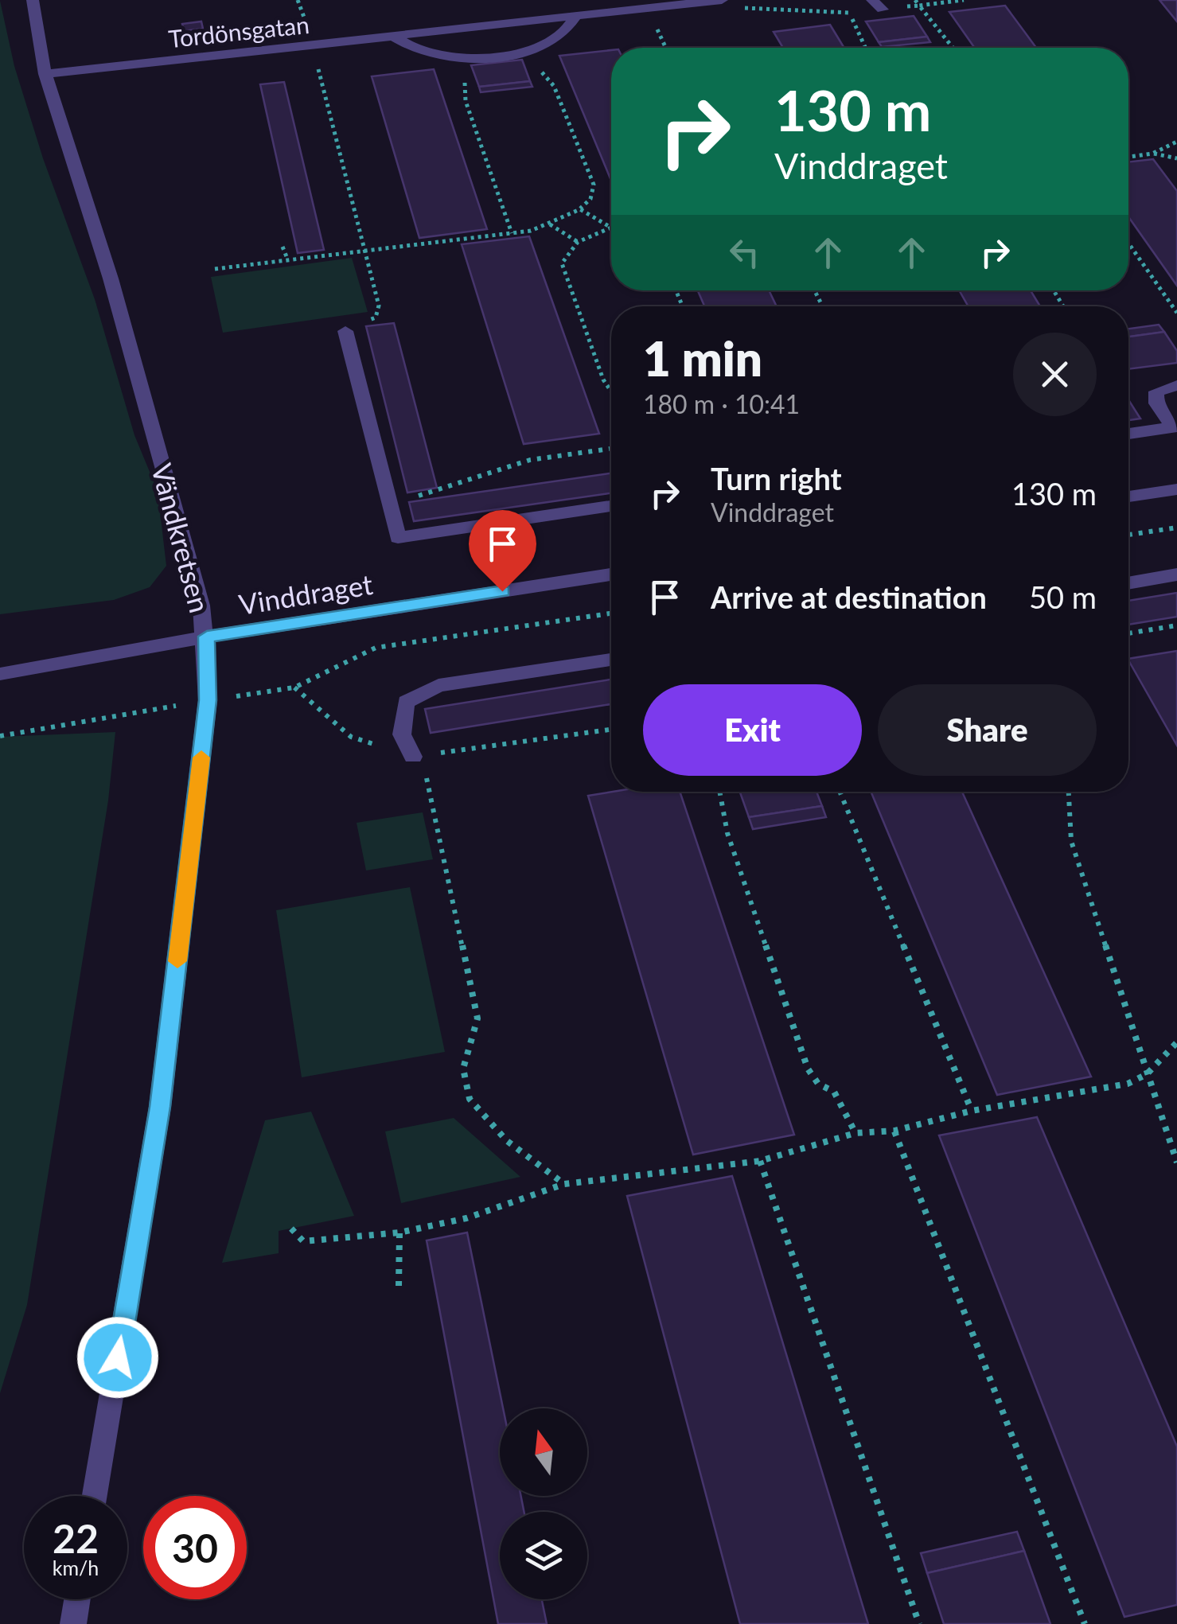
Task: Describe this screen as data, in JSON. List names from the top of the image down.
{
  "streets": {
    "street": ["Tordönsgatan", "Vändkretsen", "Vinddraget"]
  },
  "crossings": [
    ["Tordönsgatan", "Vändkretsen"],
    ["Vändkretsen", "Vinddraget"]
  ],
  "north": "top",
  "page": {
    "turn": ["130 m", "Vinddraget"],
    "heading": ["1 min", "180 m · 10:41"],
    "list": [
      {
        "name": "Turn right",
        "note": "Vinddraget",
        "value": "130 m"
      },
      {
        "name": "Arrive at destination",
        "value": "50 m"
      }
    ],
    "buttons": ["Exit", "Share"],
    "speed": "22 km/h",
    "limit": "30"
  }
}
